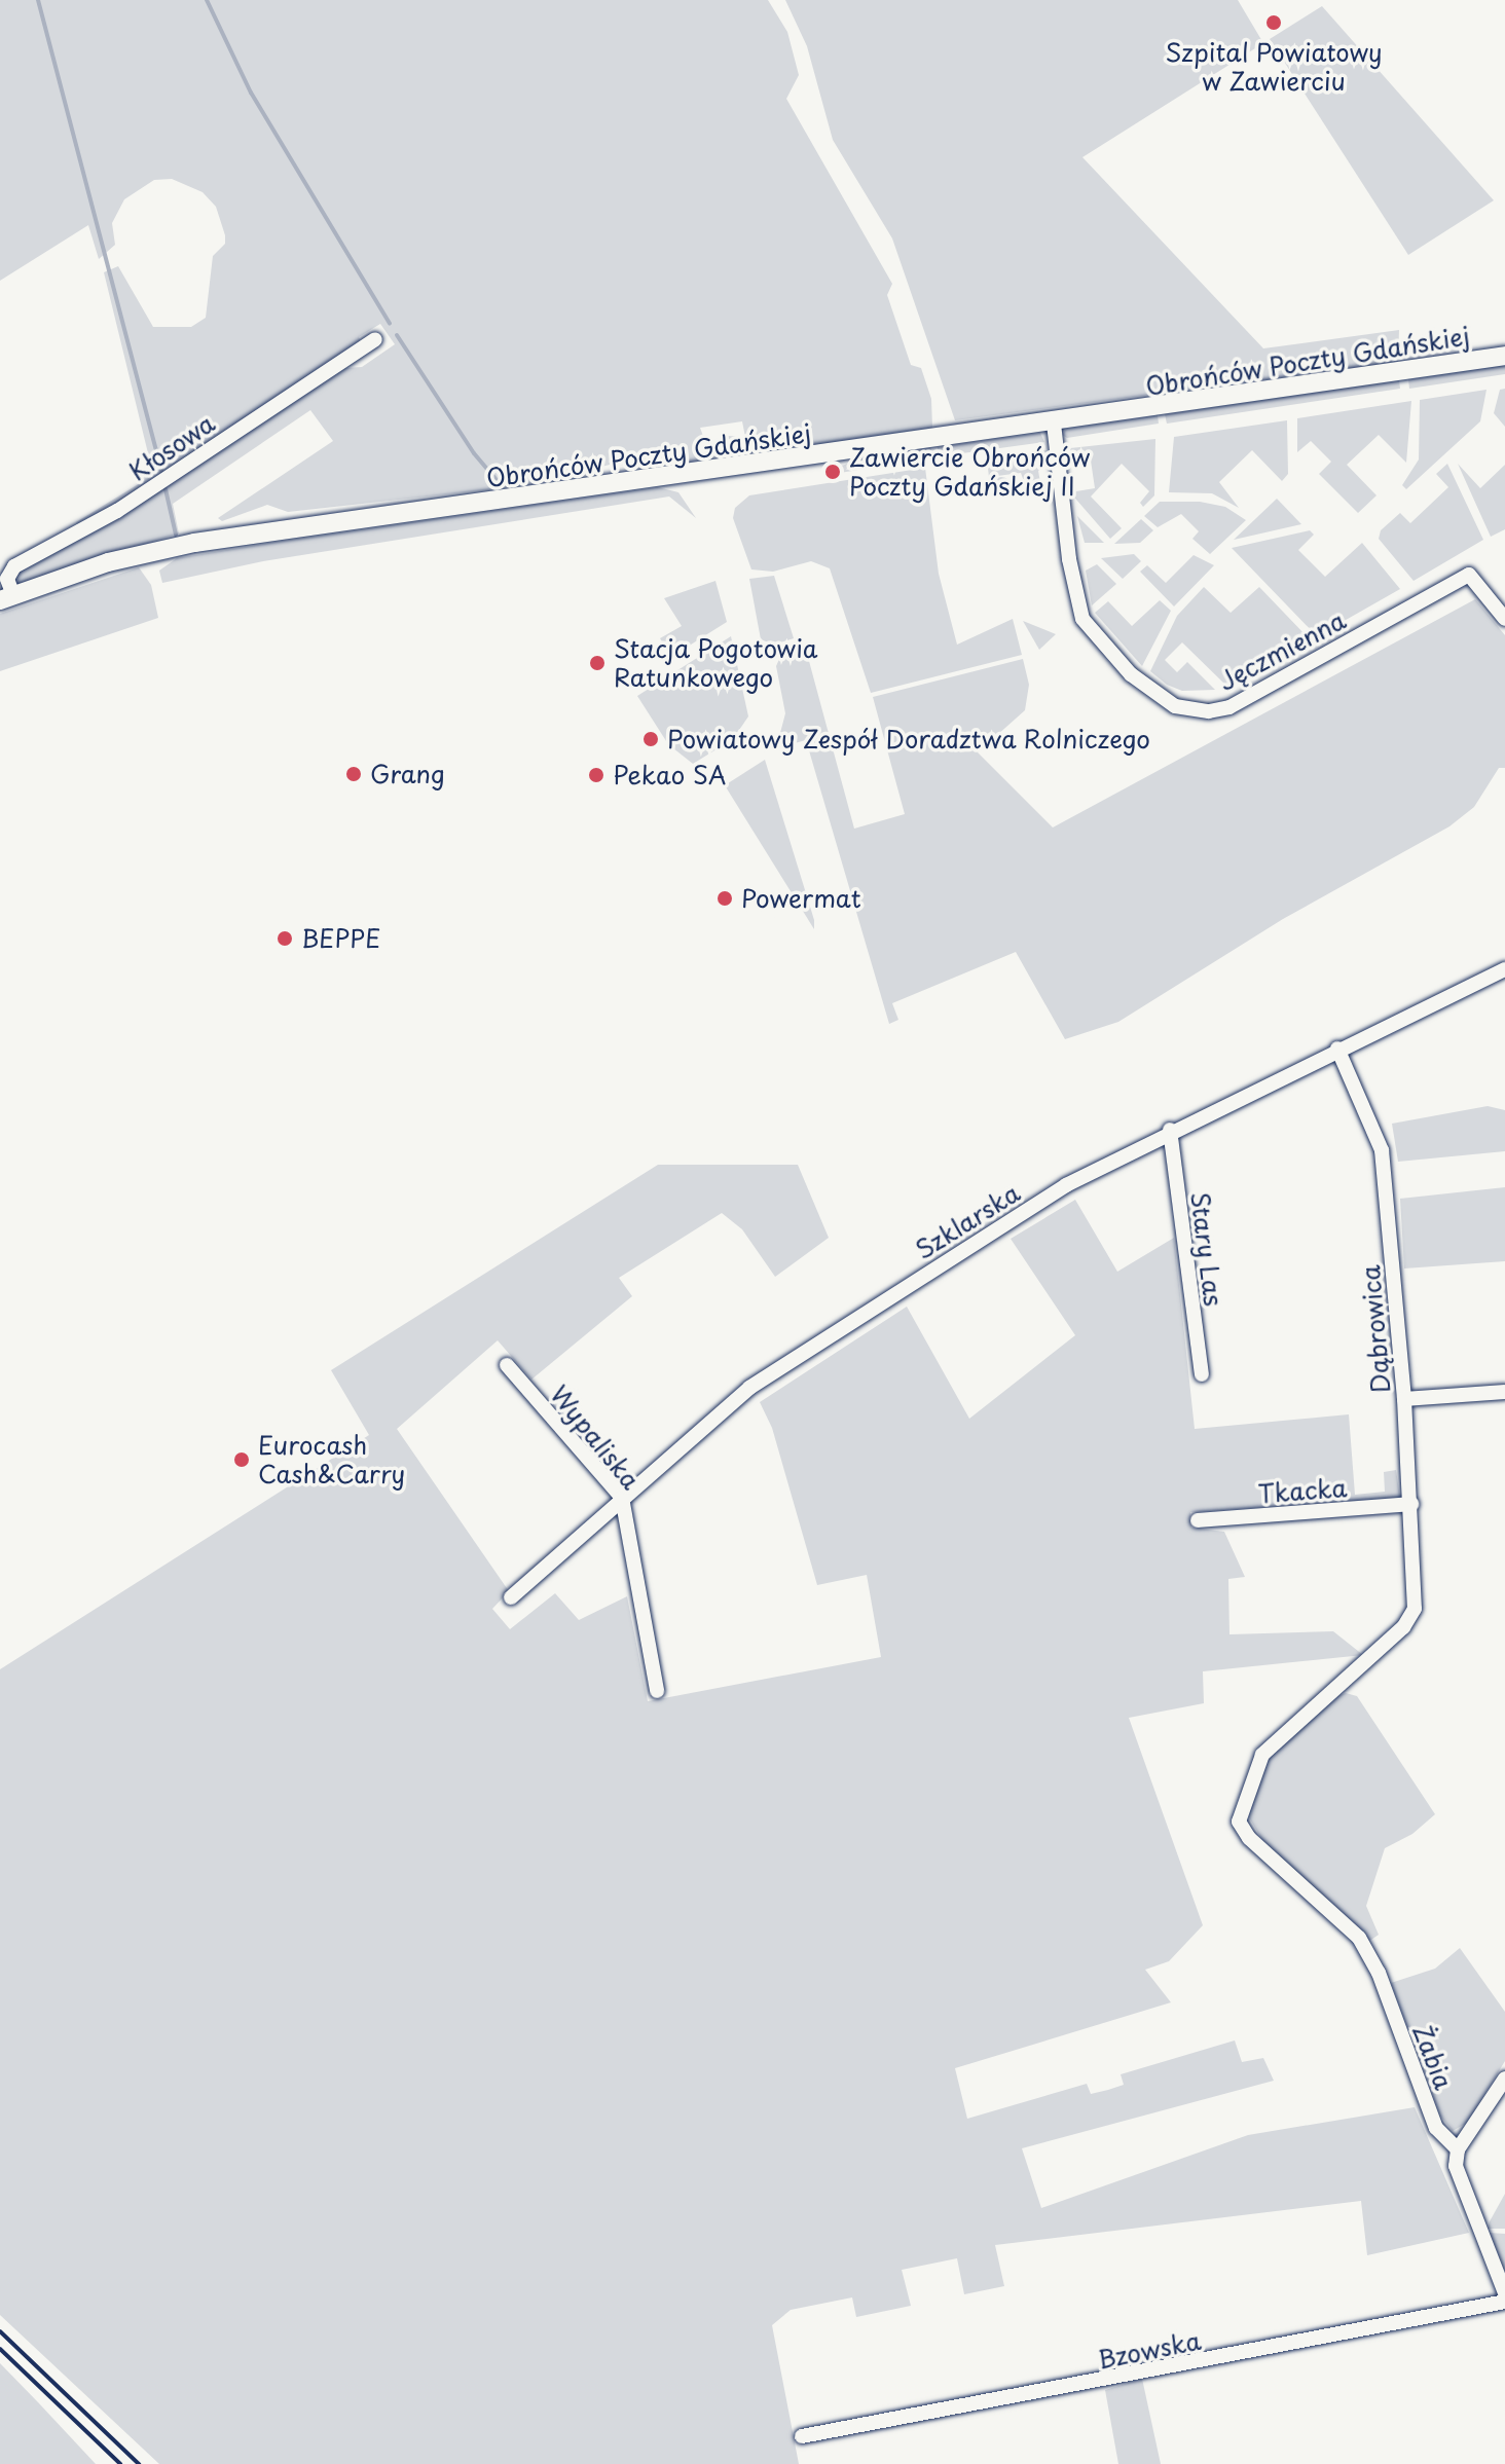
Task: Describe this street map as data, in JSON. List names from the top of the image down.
{
  "streets": {
    "street": [
      "Obrońców Poczty Gdańskiej",
      "Kłosowa",
      "Jęczmienna",
      "Szklarska",
      "Stary Las",
      "Dąbrowica",
      "Wypaliska",
      "Tkacka",
      "Żabia",
      "Bzowska"
    ]
  },
  "crossings": [
    ["Obrońców Poczty Gdańskiej", "Kłosowa"],
    ["Obrońców Poczty Gdańskiej", "Jęczmienna"],
    ["Szklarska", "Stary Las"],
    ["Szklarska", "Dąbrowica"],
    ["Szklarska", "Wypaliska"],
    ["Dąbrowica", "Tkacka"],
    ["Dąbrowica", "Żabia"]
  ],
  "places": [
    "Szpital Powiatowy w Zawierciu",
    "Zawiercie Obrońców Poczty Gdańskiej II",
    "Stacja Pogotowia Ratunkowego",
    "Powiatowy Zespół Doradztwa Rolniczego",
    "Grang",
    "Pekao SA",
    "Powermat",
    "BEPPE",
    "Eurocash Cash&Carry"
  ]
}
